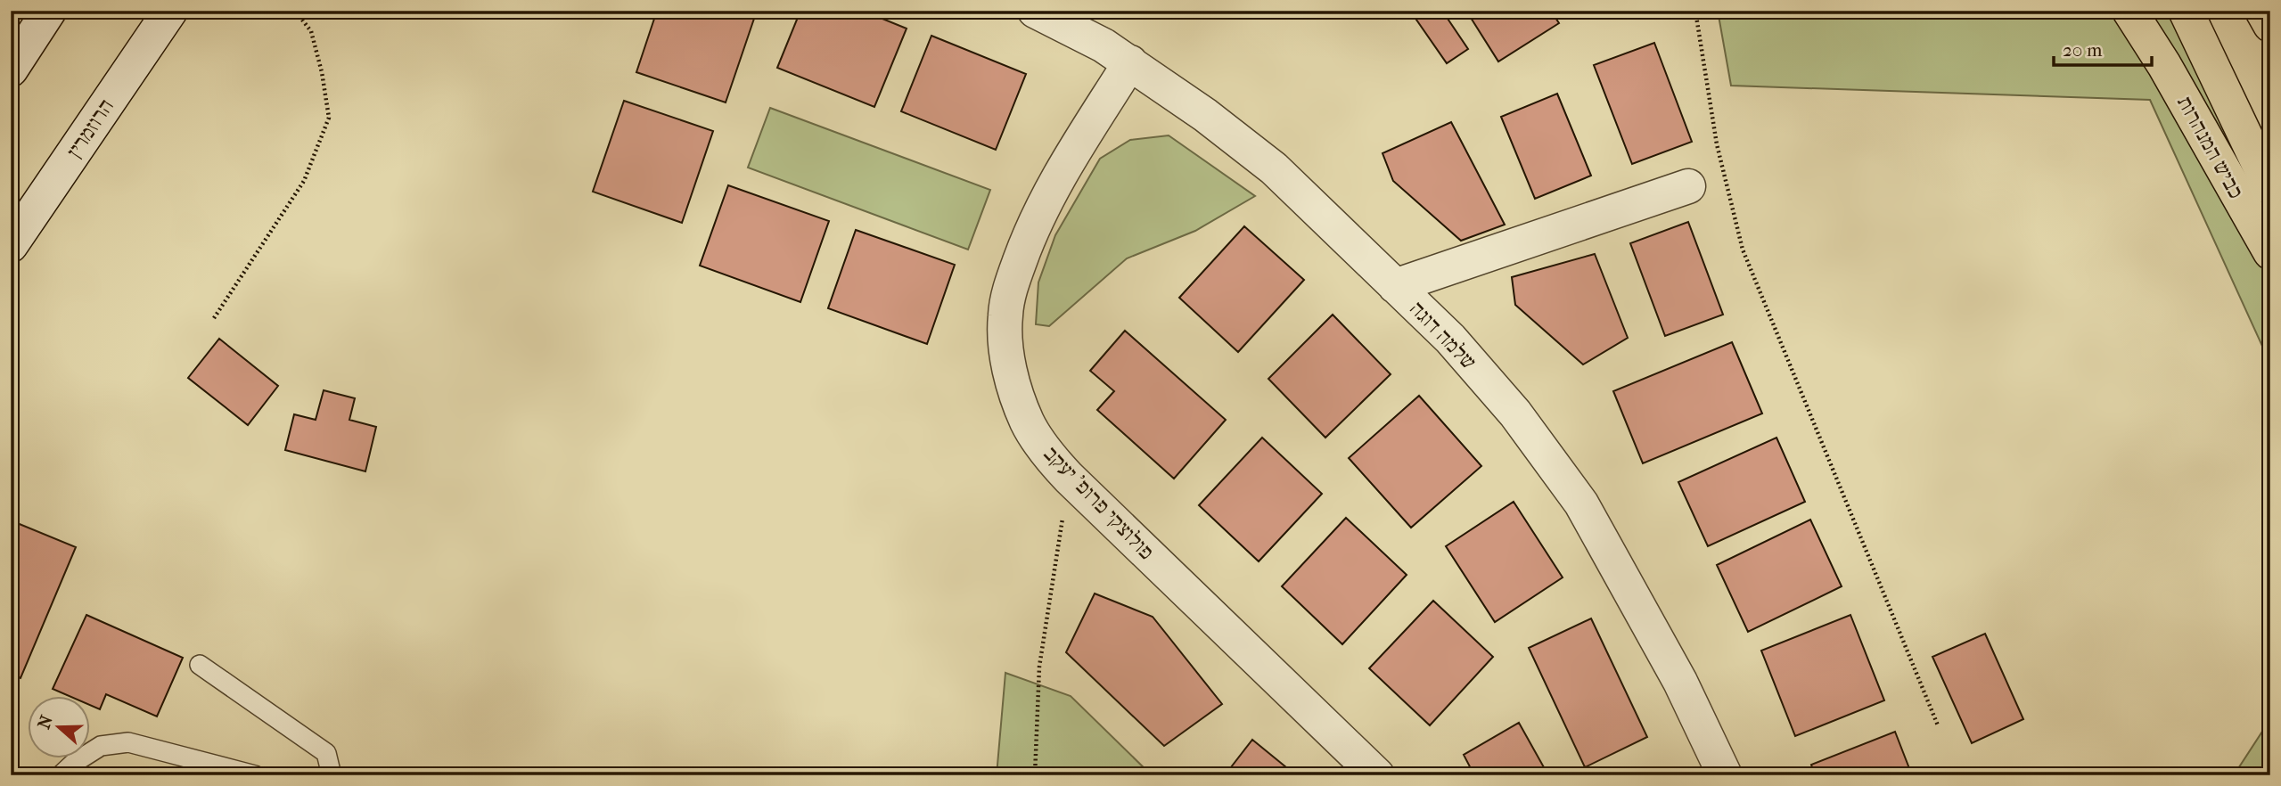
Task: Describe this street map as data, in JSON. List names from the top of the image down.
{
  "streets": {
    "highway": ["כביש המנהרות"],
    "street": ["הרוזמרין", "שלמה דוגה", "פולוצקי פרופ' יעקב"]
  },
  "crossings": [
    ["שלמה דוגה", "פולוצקי פרופ' יעקב"]
  ],
  "scale_bar": "20 m",
  "north": "left"
}
